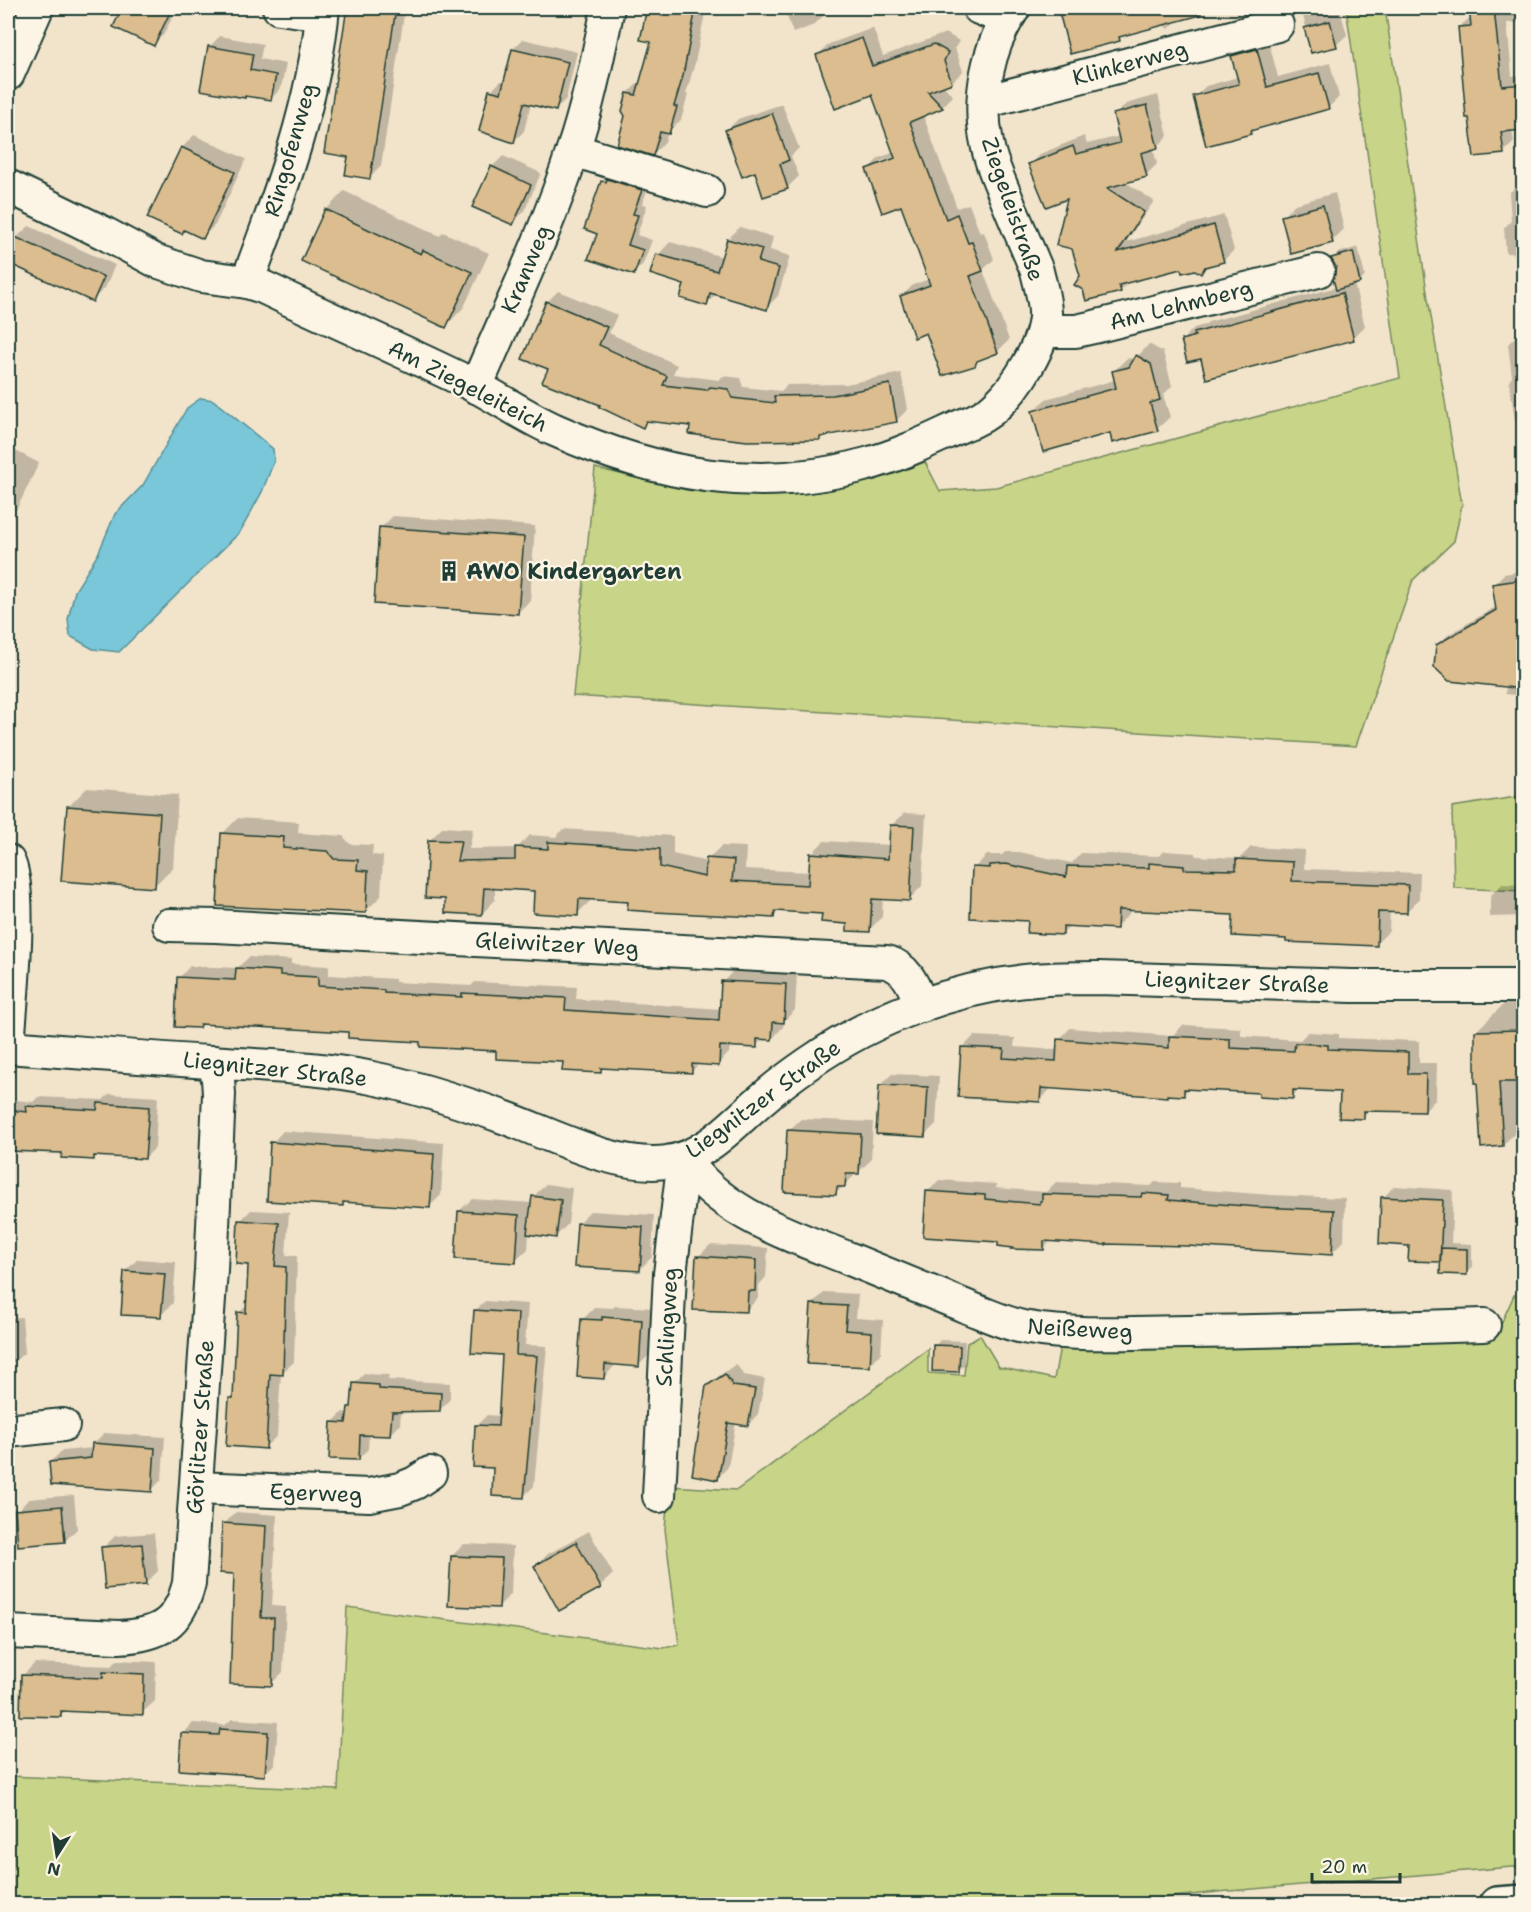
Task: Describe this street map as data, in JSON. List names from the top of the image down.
{
  "streets": {
    "street": [
      "Klinkerweg",
      "Ringofenweg",
      "Ziegeleistraße",
      "Kranweg",
      "Am Lehmberg",
      "Am Ziegeleiteich",
      "Gleiwitzer Weg",
      "Liegnitzer Straße",
      "Schlingweg",
      "Neißeweg",
      "Görlitzer Straße",
      "Egerweg"
    ]
  },
  "crossings": [
    ["Klinkerweg", "Ziegeleistraße"],
    ["Ringofenweg", "Am Ziegeleiteich"],
    ["Ziegeleistraße", "Am Lehmberg"],
    ["Ziegeleistraße", "Am Ziegeleiteich"],
    ["Kranweg", "Am Ziegeleiteich"],
    ["Gleiwitzer Weg", "Liegnitzer Straße"],
    ["Liegnitzer Straße", "Schlingweg"],
    ["Liegnitzer Straße", "Neißeweg"],
    ["Liegnitzer Straße", "Görlitzer Straße"],
    ["Schlingweg", "Neißeweg"],
    ["Görlitzer Straße", "Egerweg"]
  ],
  "places": {
    "building": ["AWO Kindergarten"]
  },
  "scale_bar": "20 m",
  "north": "bottom"
}
